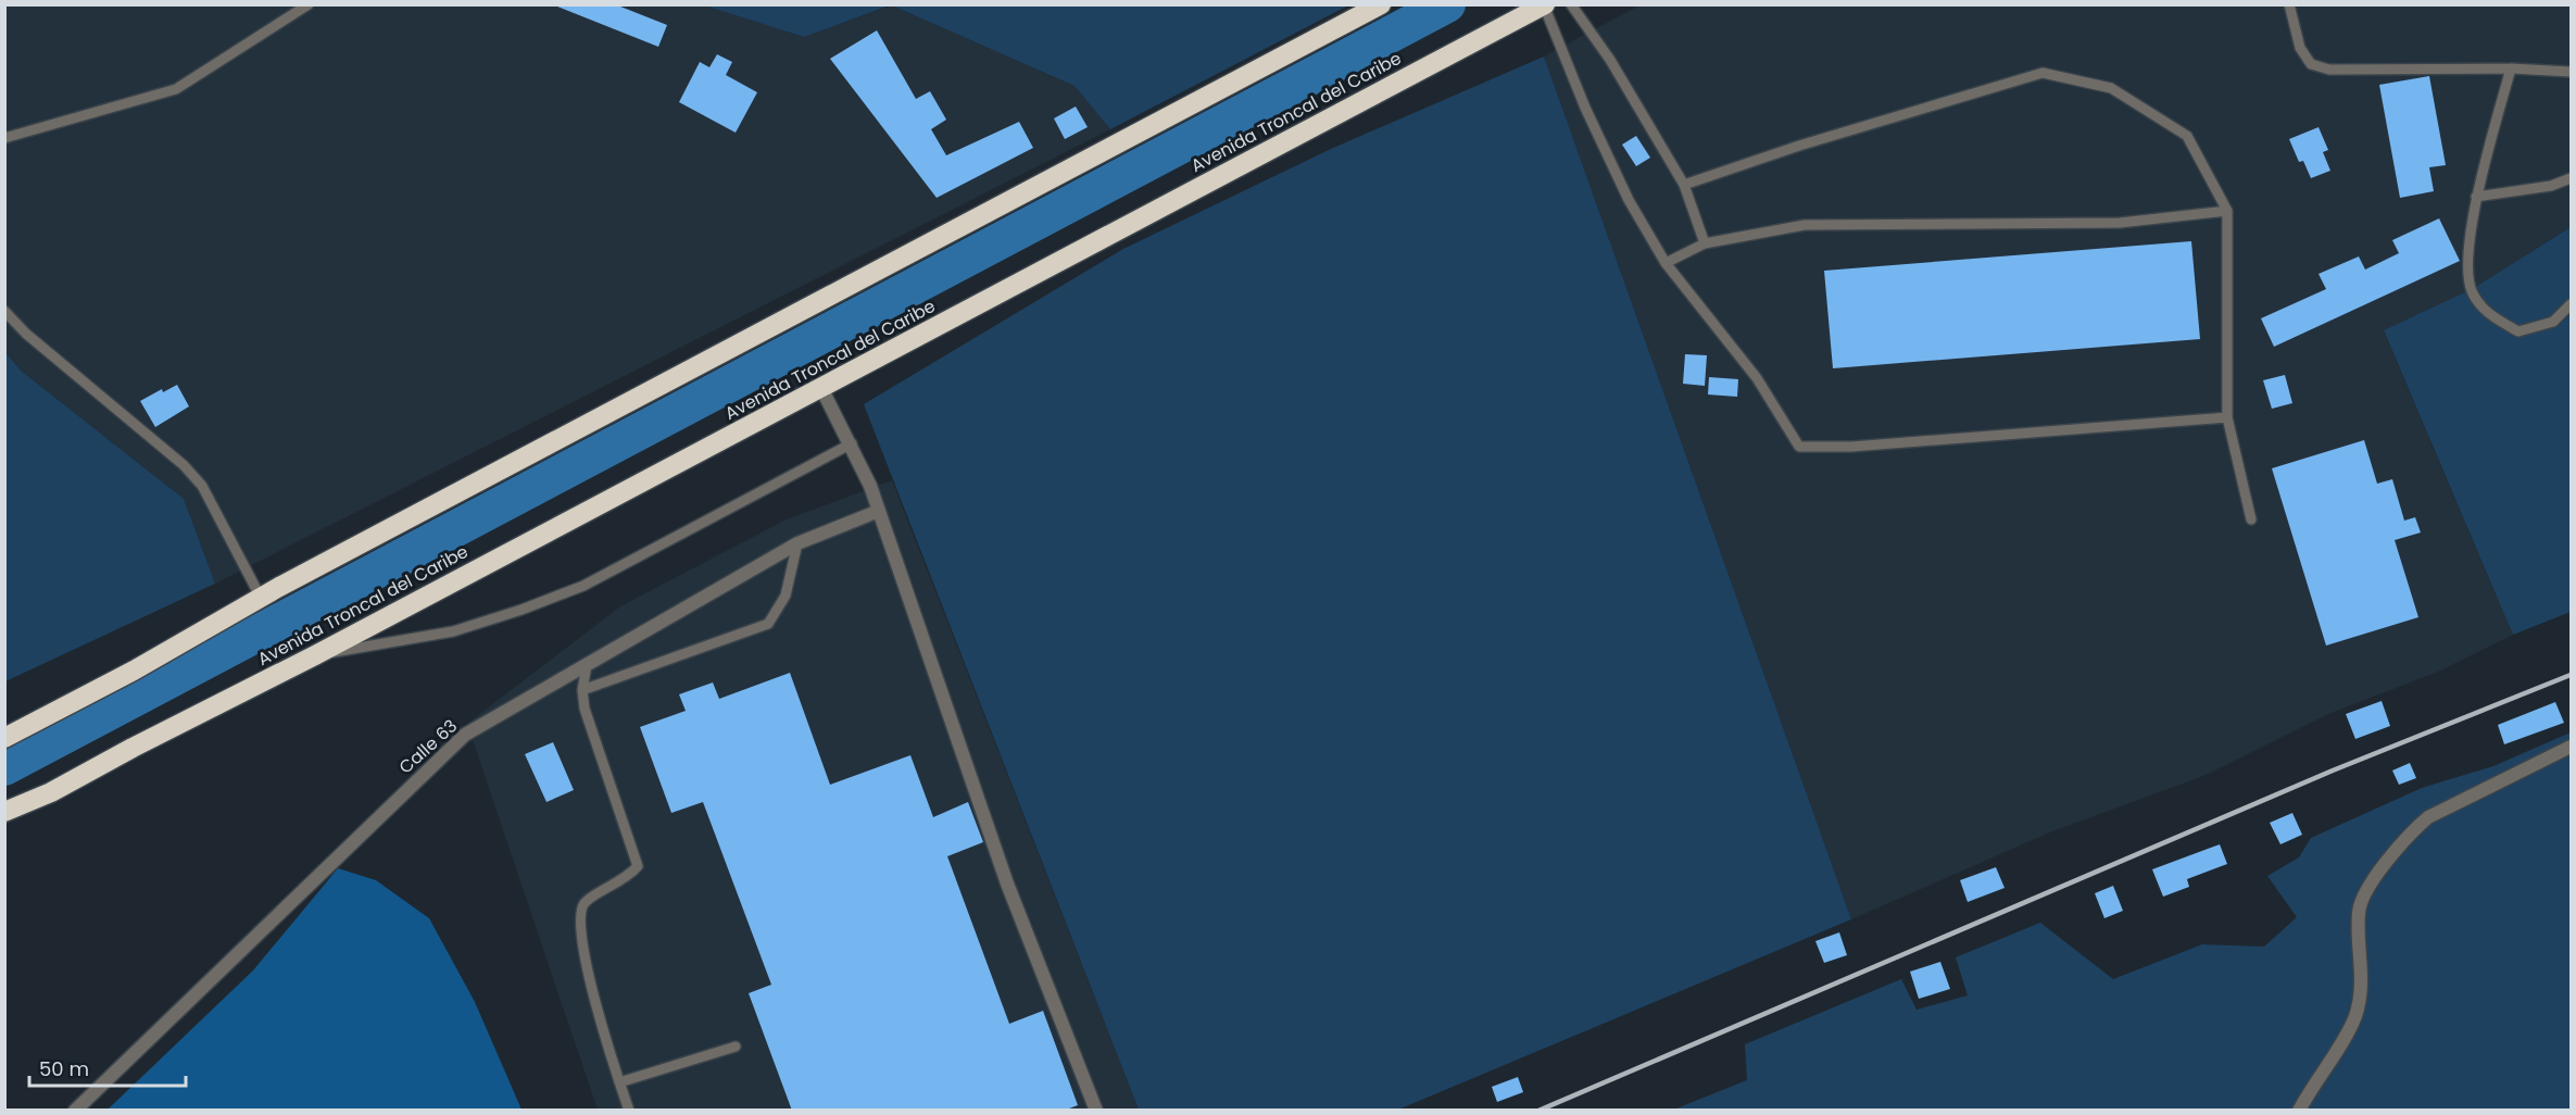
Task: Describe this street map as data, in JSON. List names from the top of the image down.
{
  "streets": {
    "highway": ["Avenida Troncal del Caribe"],
    "street": ["Calle 63"]
  },
  "scale_bar": "50 m"
}
